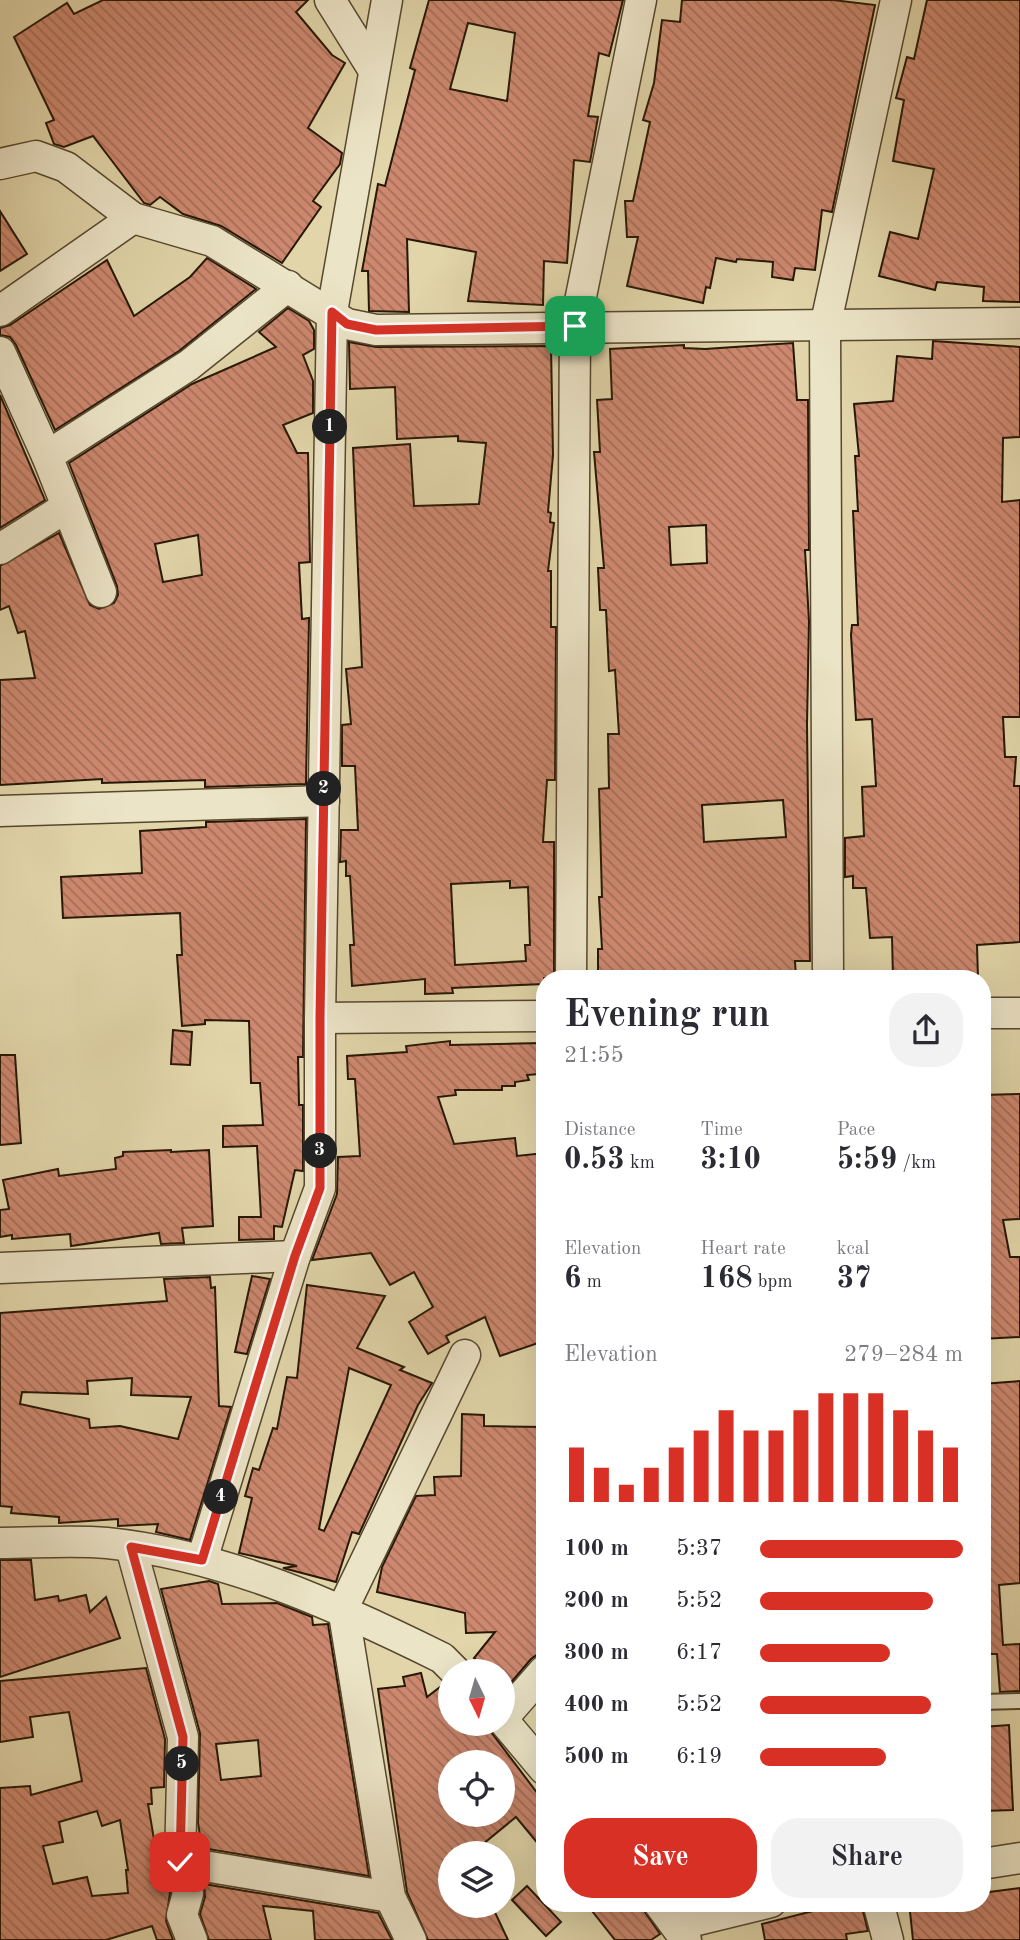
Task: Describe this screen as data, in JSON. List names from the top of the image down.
{
  "north": "bottom",
  "page": {
    "pins": [
      "1",
      "2",
      "3",
      "4",
      "5"
    ],
    "heading": ["Evening run", "21:55"],
    "stats": [
      ["Distance", "0.53 km"],
      ["Time", "3:10"],
      ["Pace", "5:59 /km"],
      ["Elevation", "6 m"],
      ["Heart rate", "168 bpm"],
      ["kcal", "37"]
    ],
    "chart": ["Elevation", "279–284 m"],
    "list": [
      {
        "name": "100 m",
        "note": "5:37"
      },
      {
        "name": "200 m",
        "note": "5:52"
      },
      {
        "name": "300 m",
        "note": "6:17"
      },
      {
        "name": "400 m",
        "note": "5:52"
      },
      {
        "name": "500 m",
        "note": "6:19"
      }
    ],
    "buttons": ["Save", "Share"]
  }
}
